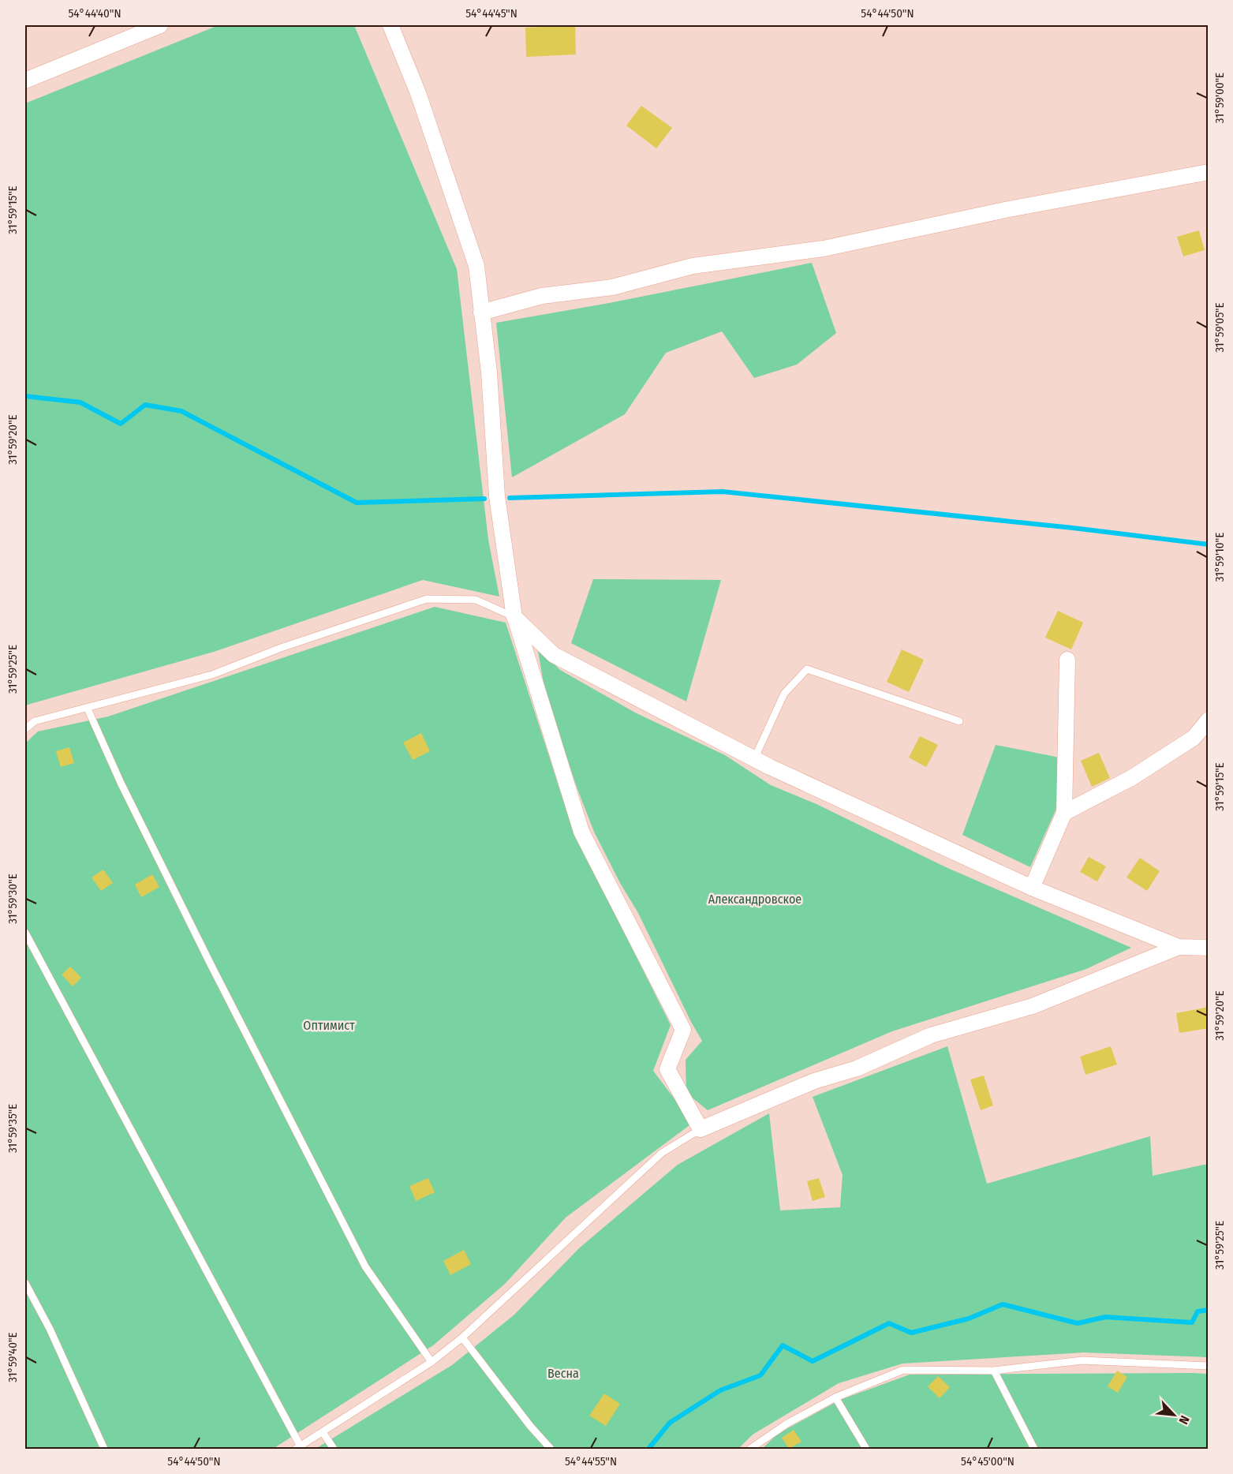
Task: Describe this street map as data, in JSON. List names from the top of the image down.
{
  "parks": ["Александровское", "Оптимист", "Весна"],
  "north": "bottom right",
  "coordinates": [
    "54°44'40\"N",
    "54°44'45\"N",
    "54°44'50\"N",
    "31°59'00\"E",
    "31°59'15\"E",
    "31°59'05\"E",
    "31°59'20\"E",
    "31°59'10\"E",
    "31°59'25\"E",
    "31°59'30\"E",
    "31°59'35\"E",
    "31°59'40\"E",
    "54°44'55\"N",
    "54°45'00\"N"
  ]
}
